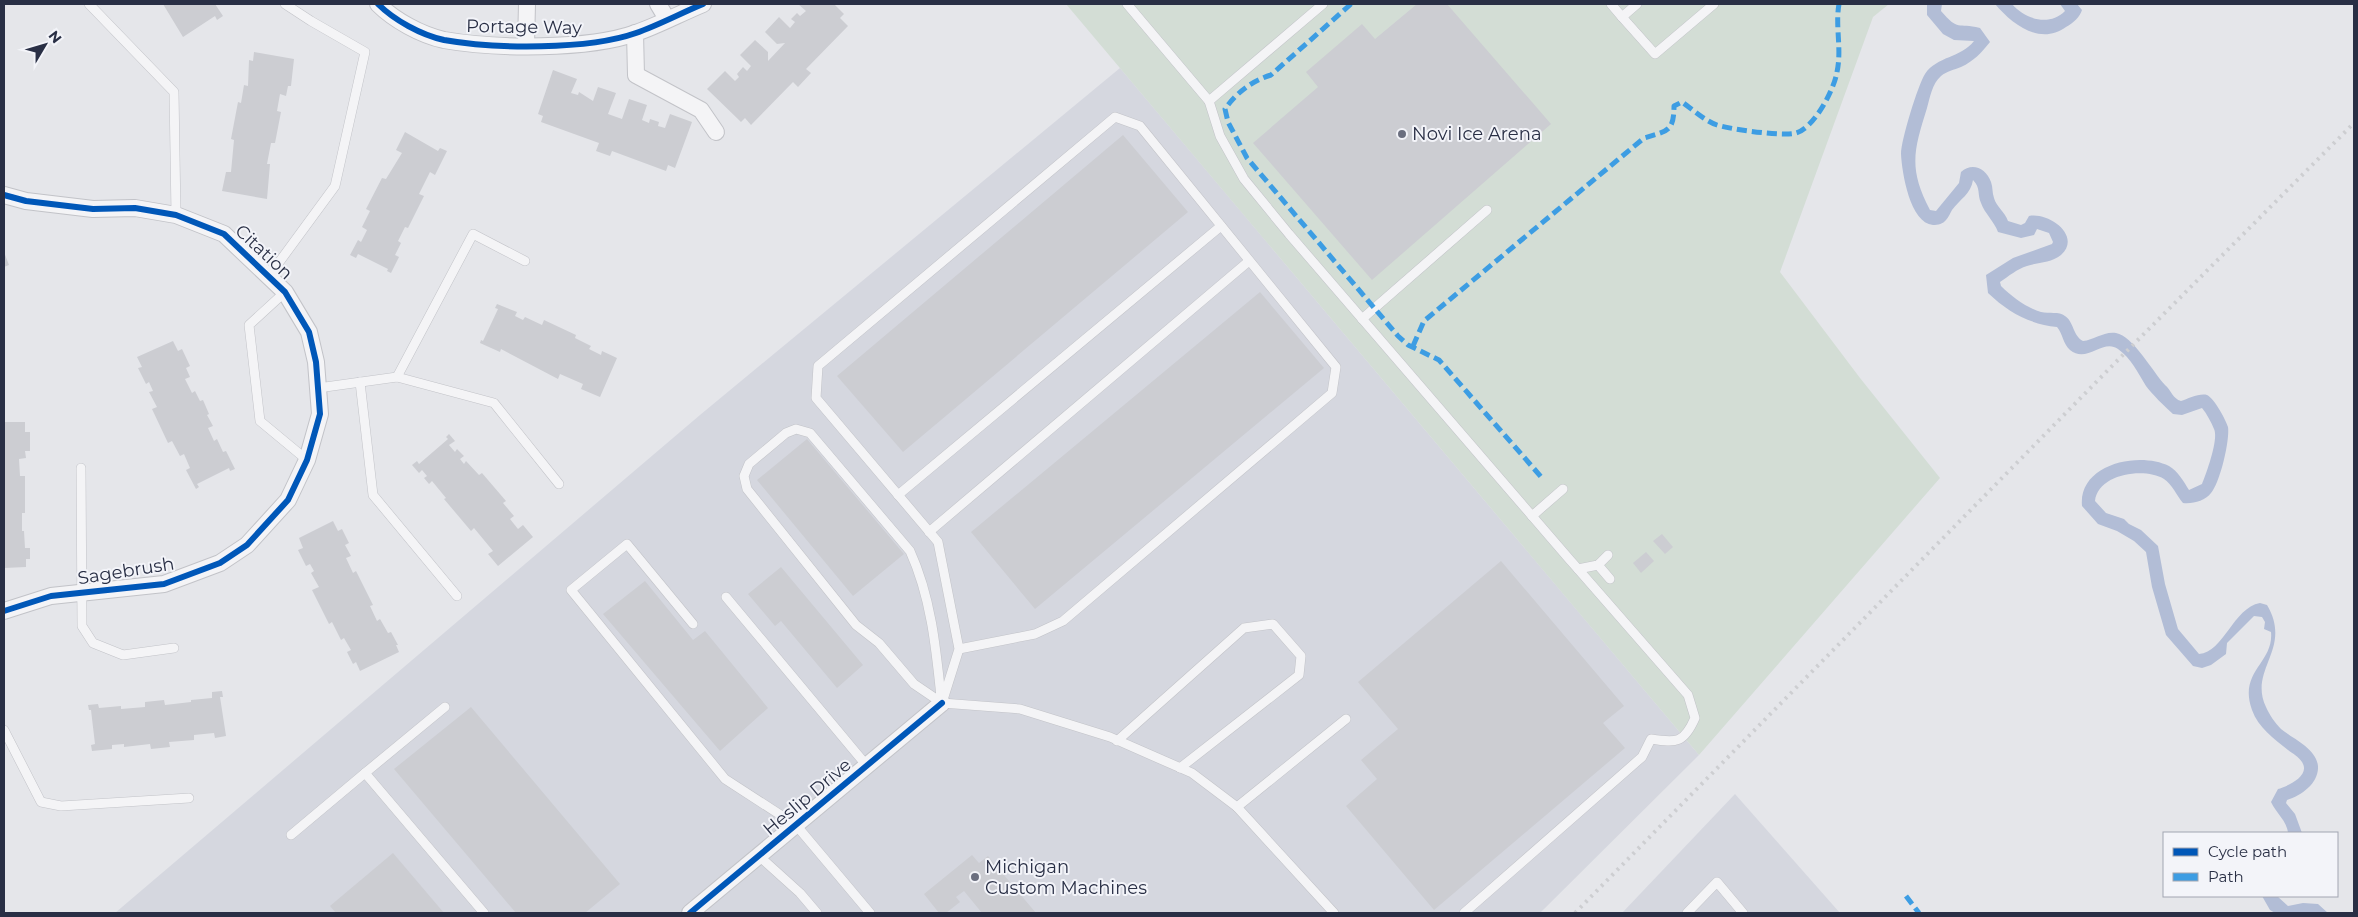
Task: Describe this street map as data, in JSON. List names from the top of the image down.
{
  "streets": {
    "street": [
      "Portage Way",
      "Citation",
      "Sagebrush",
      "Heslip Drive"
    ]
  },
  "crossings": [
    ["Citation", "Sagebrush"]
  ],
  "places": ["Novi Ice Arena", "Michigan Custom Machines"],
  "legend": ["Cycle path", "Path"],
  "north": "top right"
}
